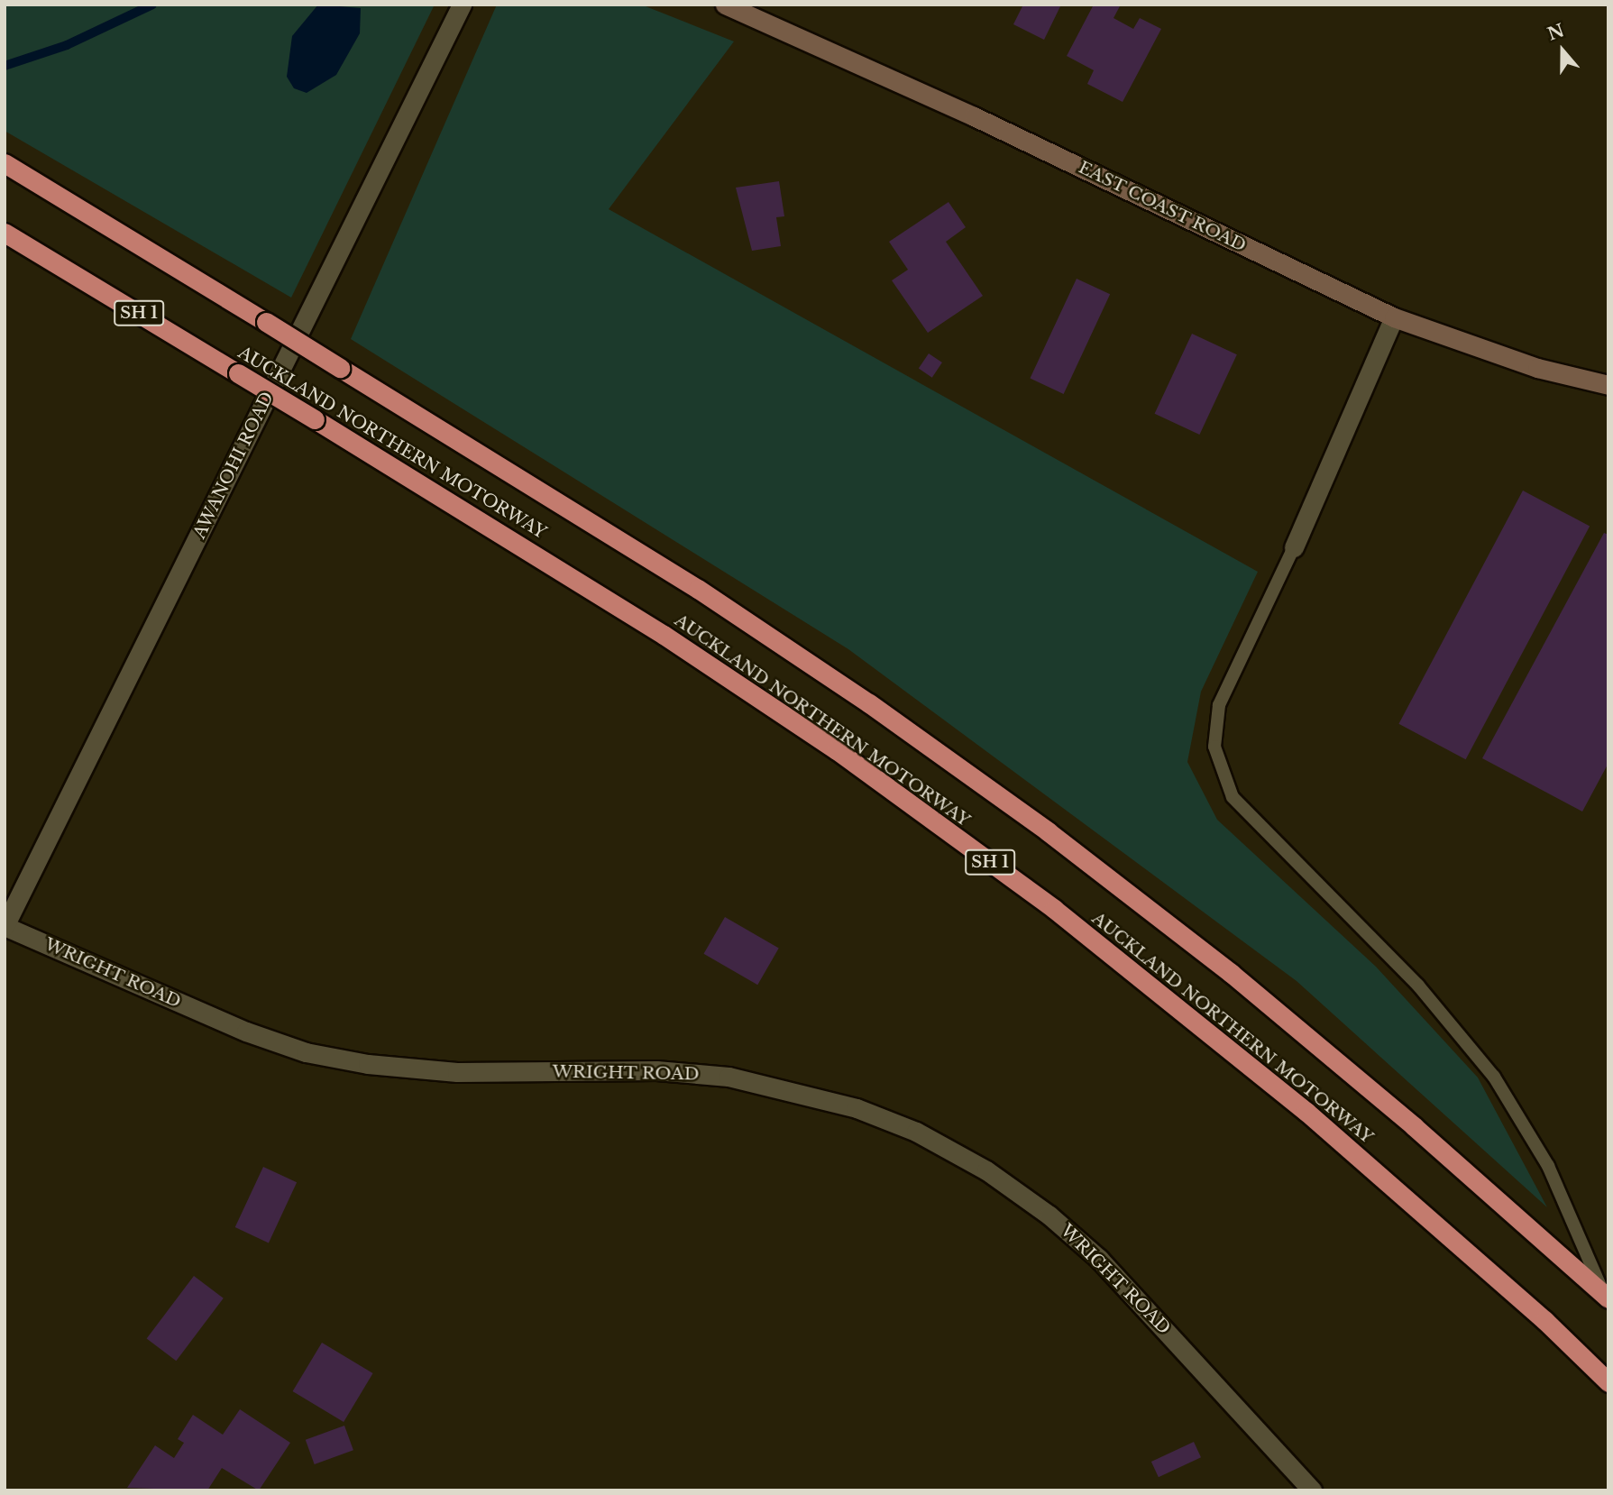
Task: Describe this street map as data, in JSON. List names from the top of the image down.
{
  "streets": {
    "highway": ["SH 1", "AUCKLAND NORTHERN MOTORWAY"],
    "main road": ["EAST COAST ROAD"],
    "street": ["AWANOHI ROAD", "WRIGHT ROAD"]
  },
  "crossings": [
    ["AWANOHI ROAD", "WRIGHT ROAD"]
  ],
  "north": "top"
}
